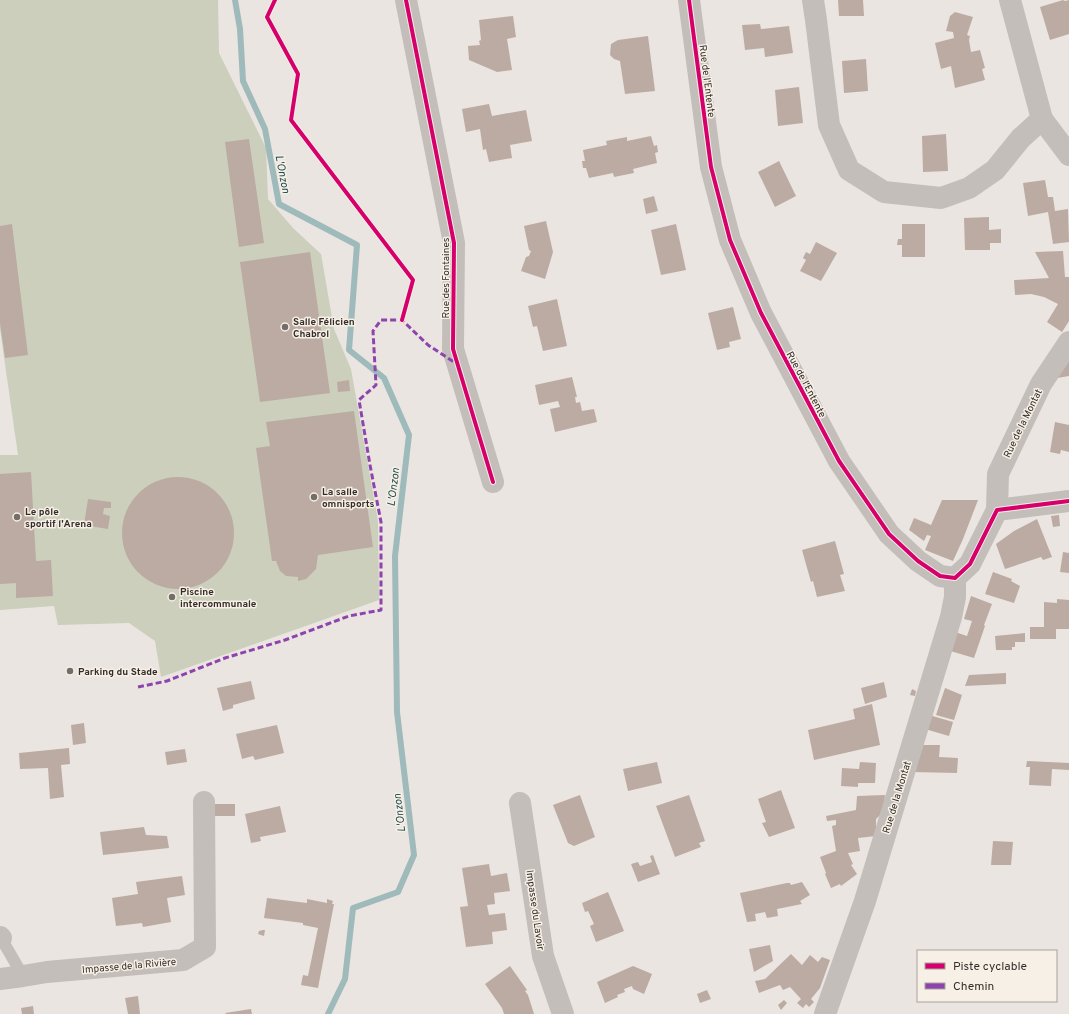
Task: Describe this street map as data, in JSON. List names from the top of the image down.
{
  "streets": {
    "street": [
      "Rue de l'Entente",
      "Rue des Fontaines",
      "Rue de la Montat",
      "Impasse du Lavoir",
      "Impasse de la Rivière"
    ]
  },
  "crossings": [
    ["Rue de l'Entente", "Rue de la Montat"]
  ],
  "water": ["L'Onzon"],
  "places": [
    "Salle Félicien Chabrol",
    "La salle omnisports",
    "Le pôle sportif l'Arena",
    "Piscine intercommunale",
    "Parking du Stade"
  ],
  "legend": ["Piste cyclable", "Chemin"]
}
